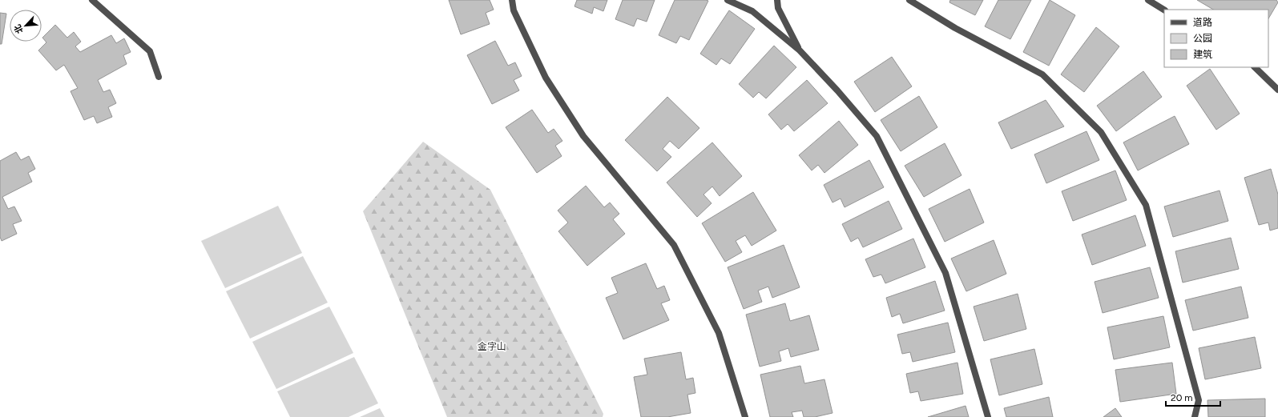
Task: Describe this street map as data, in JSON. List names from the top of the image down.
{
  "parks": ["金字山"],
  "legend": ["道路", "公园", "建筑"],
  "scale_bar": "20 m",
  "north": "bottom left"
}
